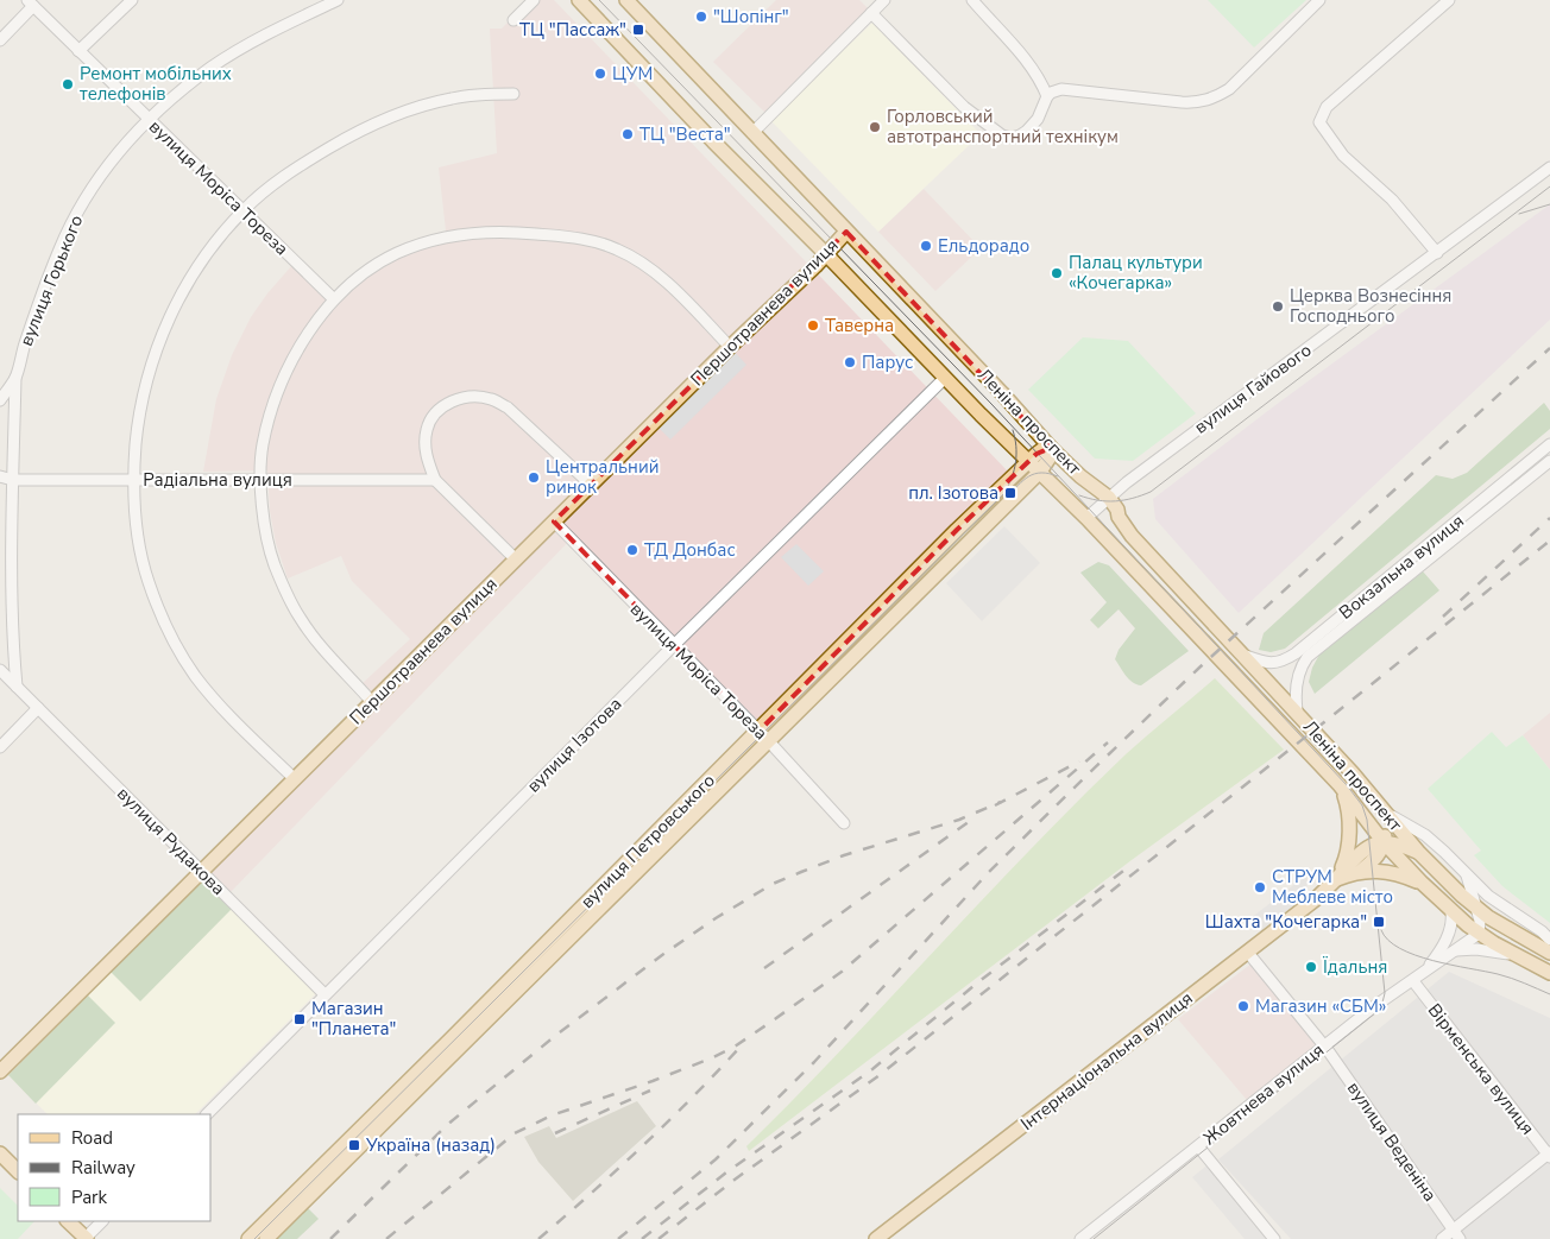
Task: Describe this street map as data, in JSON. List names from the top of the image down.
{
  "streets": {
    "main road": [
      "Першотравнева вулиця",
      "Леніна проспект",
      "вулиця Петровського",
      "Інтернаціональна вулиця"
    ],
    "street": [
      "вулиця Моріса Тореза",
      "вулиця Горького",
      "вулиця Гайового",
      "Радіальна вулиця",
      "Вокзальна вулиця",
      "вулиця Ізотова",
      "вулиця Рудакова",
      "Вірменська вулиця",
      "Жовтнева вулиця",
      "вулиця Веденіна"
    ]
  },
  "crossings": [
    ["вулиця Моріса Тореза", "вулиця Горького"],
    ["вулиця Моріса Тореза", "Першотравнева вулиця"],
    ["вулиця Моріса Тореза", "вулиця Ізотова"],
    ["вулиця Моріса Тореза", "вулиця Петровського"],
    ["Першотравнева вулиця", "Леніна проспект"],
    ["Першотравнева вулиця", "вулиця Рудакова"],
    ["вулиця Гайового", "Леніна проспект"],
    ["Леніна проспект", "Вокзальна вулиця"],
    ["Леніна проспект", "вулиця Ізотова"],
    ["Леніна проспект", "вулиця Петровського"],
    ["Леніна проспект", "Інтернаціональна вулиця"],
    ["Леніна проспект", "Жовтнева вулиця"],
    ["вулиця Ізотова", "вулиця Рудакова"],
    ["Інтернаціональна вулиця", "вулиця Веденіна"],
    ["Вірменська вулиця", "Жовтнева вулиця"],
    ["Жовтнева вулиця", "вулиця Веденіна"]
  ],
  "places": {
    "other": [
      "\"Шопінг\"",
      "ЦУМ",
      "Ремонт мобільних телефонів",
      "Горловський автотранспортний технікум",
      "ТЦ \"Веста\"",
      "Ельдорадо",
      "Палац культури «Кочегарка»",
      "Церква Вознесіння Господнього",
      "Таверна",
      "Парус",
      "Центральний ринок",
      "ТД Донбас",
      "СТРУМ Меблеве місто",
      "Їдальня",
      "Магазин «СБМ»"
    ],
    "transit": [
      "ТЦ \"Пассаж\"",
      "пл. Ізотова",
      "Шахта \"Кочегарка\"",
      "Магазин \"Планета\"",
      "Україна (назад)"
    ]
  },
  "legend": ["Road", "Railway", "Park"]
}
